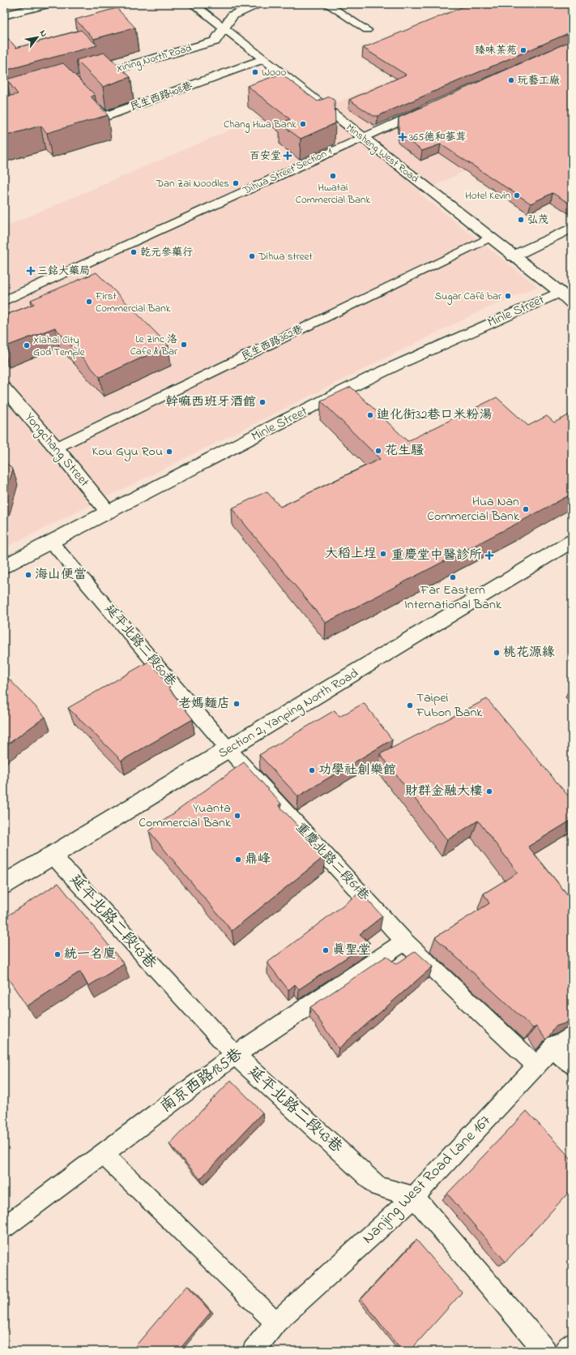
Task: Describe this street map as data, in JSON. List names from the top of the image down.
{
  "streets": {
    "street": [
      "Xining North Road",
      "民生西路408巷",
      "Minsheng West Road",
      "Dihua Street Section 1",
      "Minle Street",
      "Yongchang Street",
      "Section 2, Yanping North Road"
    ],
    "lane": [
      "民生西路362巷",
      "延平北路二段60巷",
      "重慶北路二段61巷",
      "延平北路二段43巷",
      "南京西路185巷",
      "Nanjing West Road Lane 167"
    ]
  },
  "crossings": [
    ["Xining North Road", "Minsheng West Road"],
    ["民生西路408巷", "Minsheng West Road"],
    ["Minsheng West Road", "Dihua Street Section 1"],
    ["Minsheng West Road", "Minle Street"],
    ["Minsheng West Road", "民生西路362巷"],
    ["Minle Street", "Yongchang Street"],
    ["Minle Street", "延平北路二段60巷"],
    ["民生西路362巷", "Yongchang Street"],
    ["延平北路二段60巷", "Section 2, Yanping North Road"],
    ["延平北路二段60巷", "重慶北路二段61巷"],
    ["Section 2, Yanping North Road", "重慶北路二段61巷"],
    ["Section 2, Yanping North Road", "延平北路二段43巷"],
    ["重慶北路二段61巷", "南京西路185巷"],
    ["重慶北路二段61巷", "Nanjing West Road Lane 167"],
    ["延平北路二段43巷", "南京西路185巷"],
    ["延平北路二段43巷", "Nanjing West Road Lane 167"]
  ],
  "places": {
    "other": [
      "臻味茶苑",
      "Wooo",
      "玩藝工廠",
      "Chang Hwa Bank",
      "Hwatai Commercial Bank",
      "Dan Zai Noodles",
      "Hotel Kevin",
      "弘茂",
      "乾元參藥行",
      "Dihua street",
      "Sugar Café bar",
      "First Commercial Bank",
      "Le Zinc 洛 Cafe & Bar",
      "Xiahai City God Temple",
      "幹嘛西班牙酒館",
      "迪化街32巷口米粉湯",
      "花生騷",
      "Kou Gyu Rou",
      "Hua Nan Commercial Bank",
      "大稻上埕",
      "海山便當",
      "Far Eastern International Bank",
      "桃花源緣",
      "老媽麵店",
      "Taipei Fubon Bank",
      "功學社創樂館",
      "財群金融大樓",
      "Yuanta Commercial Bank",
      "鼎峰",
      "真聖堂",
      "統一名廈"
    ],
    "health": [
      "365德和蔘茸",
      "百安堂",
      "三銘大藥局",
      "重慶堂中醫診所"
    ]
  },
  "north": "top right"
}
